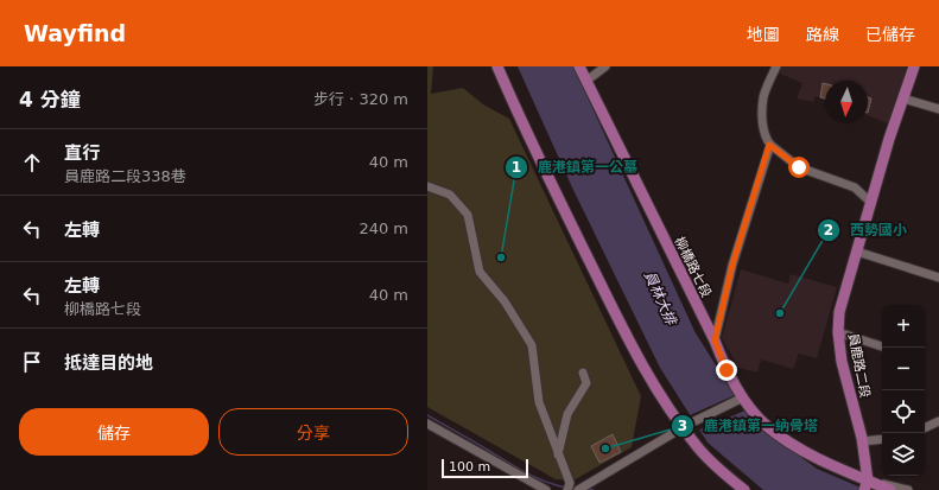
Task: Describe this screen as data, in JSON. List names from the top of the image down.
{
  "streets": {
    "main road": ["柳橋路七段", "員鹿路二段"]
  },
  "crossings": [
    ["柳橋路七段", "員鹿路二段"]
  ],
  "water": ["員林大排"],
  "places": ["鹿港鎮第一公墓", "西勢國小", "鹿港鎮第一納骨塔"],
  "scale_bar": "100 m",
  "north": "bottom",
  "page": {
    "header": "Wayfind",
    "nav": ["地圖", "路線", "已儲存"],
    "heading": ["4 分鐘", "步行 · 320 m"],
    "list": [
      ["直行", "員鹿路二段338巷", "40 m"],
      ["左轉", "240 m"],
      ["左轉", "柳橋路七段", "40 m"],
      "抵達目的地"
    ],
    "map_buttons": ["+", "−"],
    "buttons": ["儲存", "分享"],
    "scale": "100 m"
  }
}
